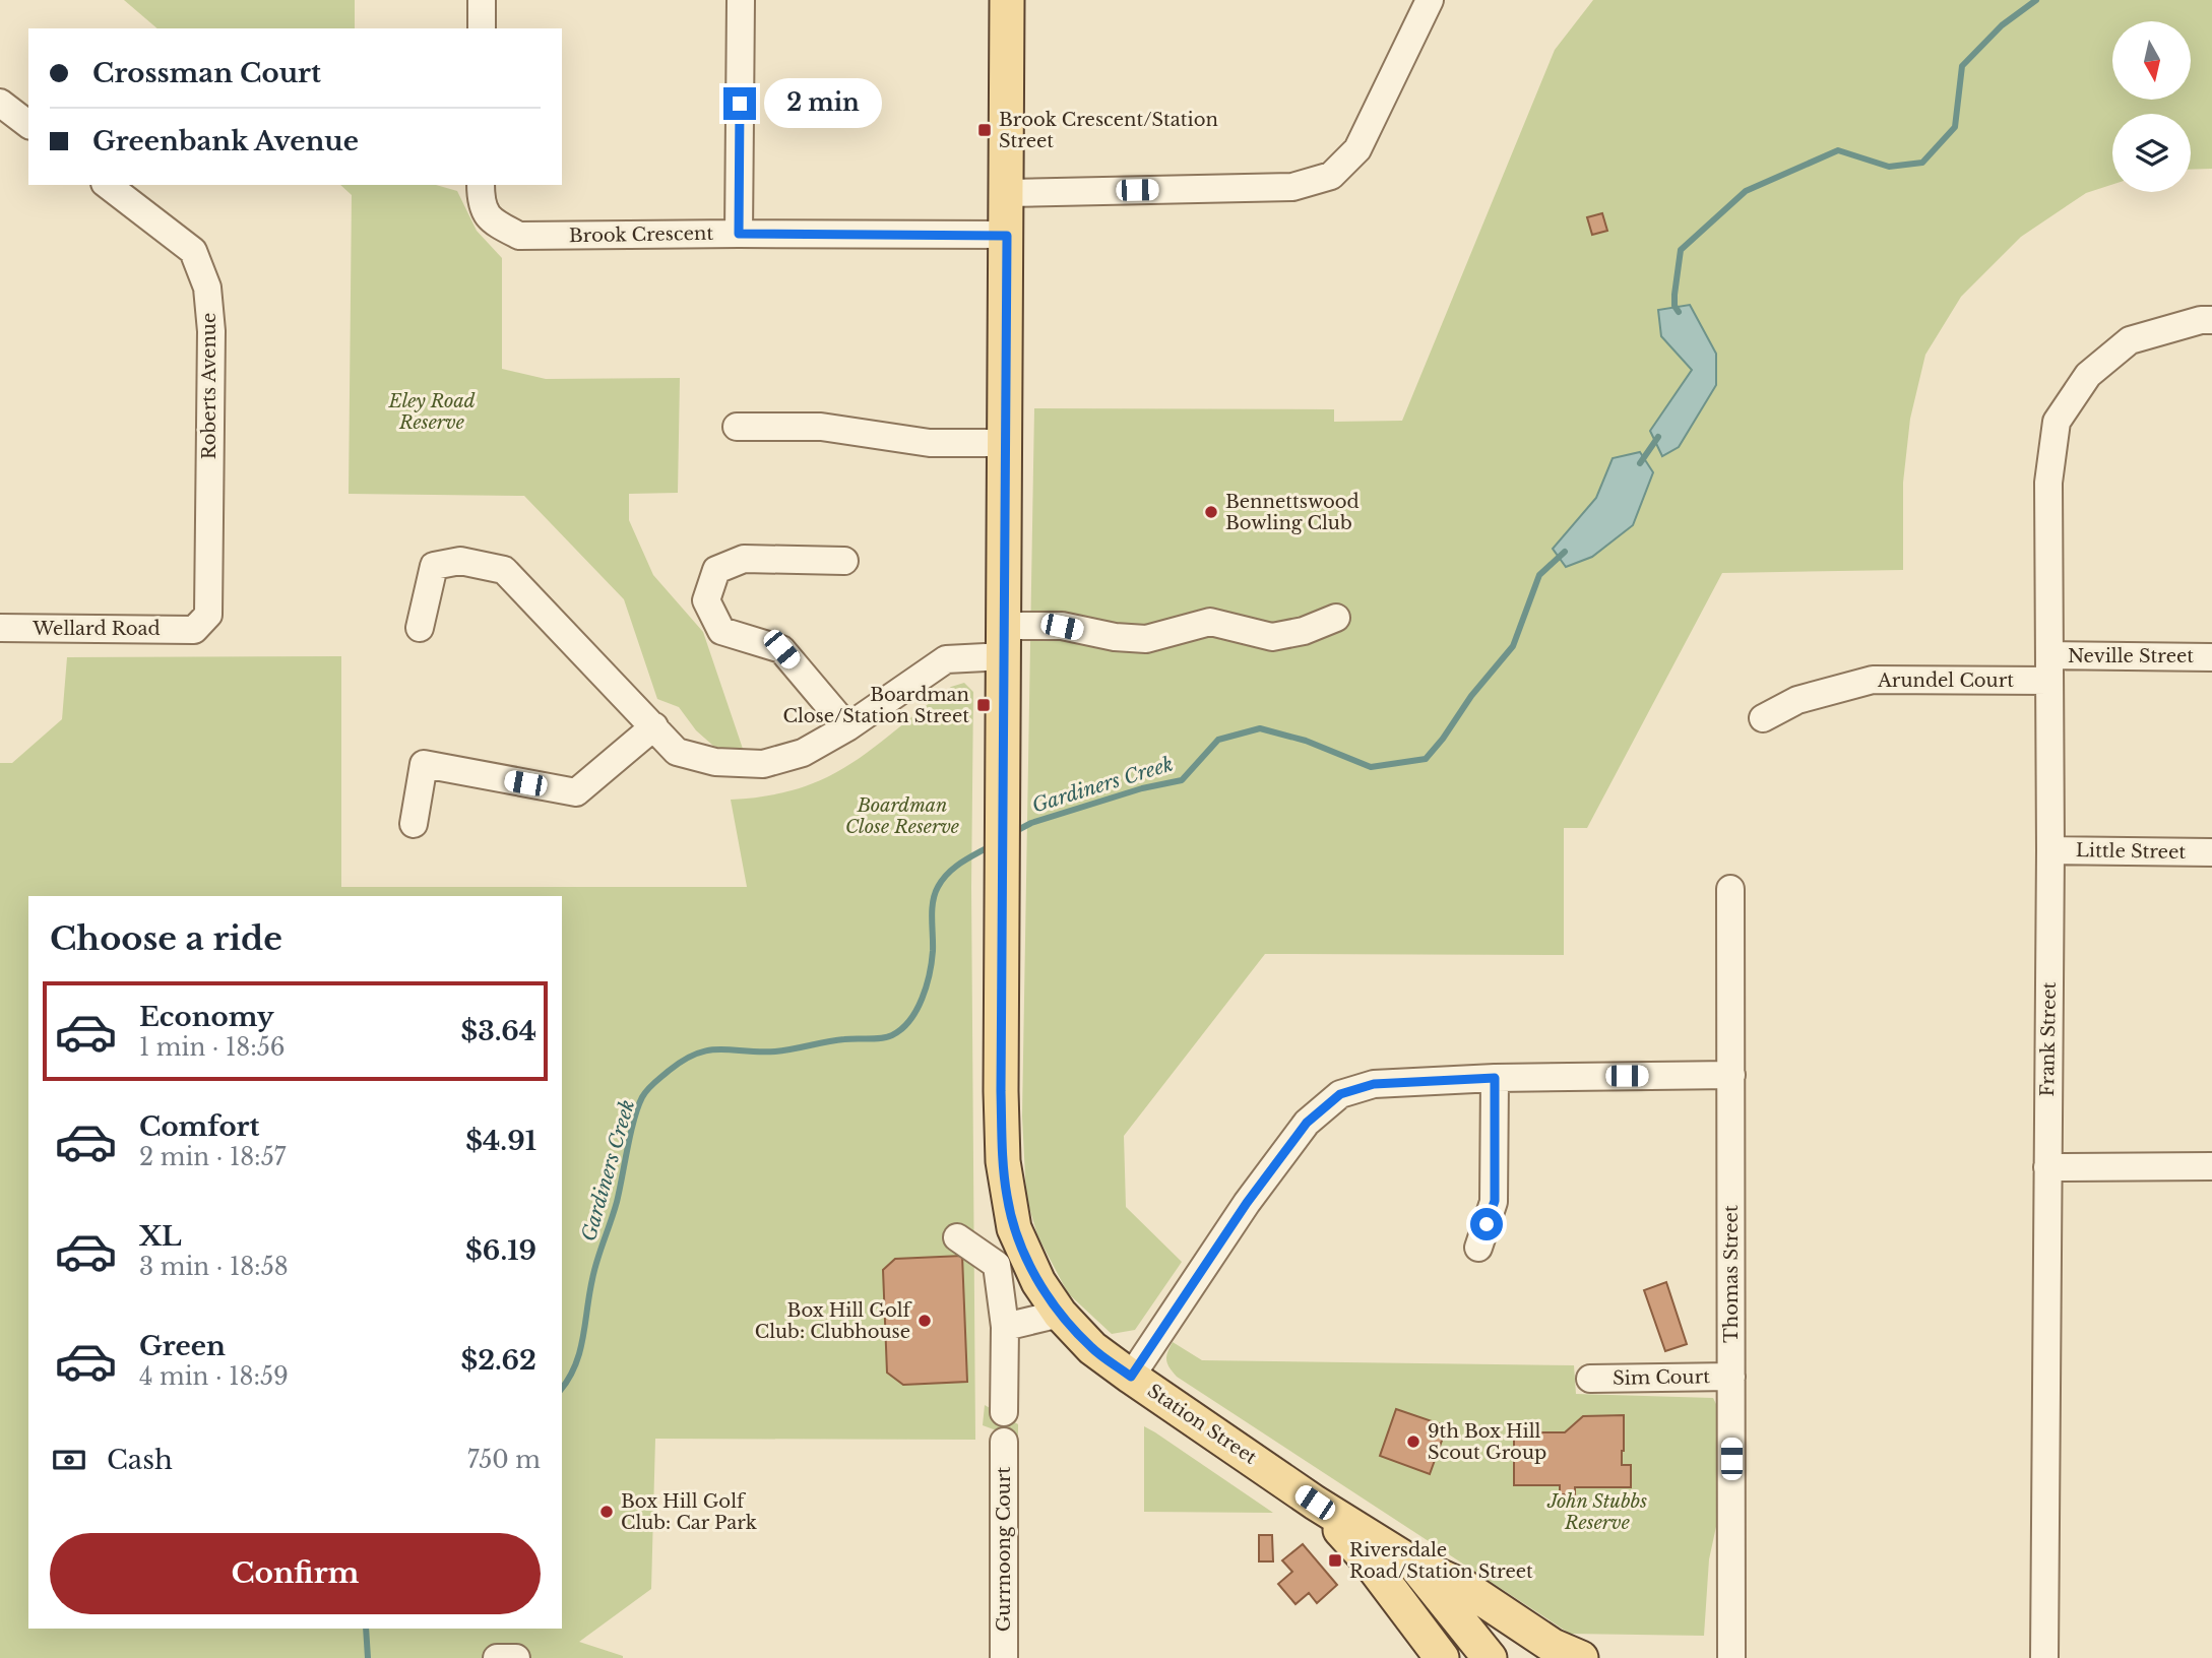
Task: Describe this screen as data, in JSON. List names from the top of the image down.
{
  "streets": {
    "main road": ["Station Street"],
    "street": [
      "Brook Crescent",
      "Roberts Avenue",
      "Wellard Road",
      "Neville Street",
      "Arundel Court",
      "Little Street",
      "Frank Street",
      "Thomas Street",
      "Sim Court",
      "Gurrnoong Court"
    ]
  },
  "crossings": [
    ["Brook Crescent", "Station Street"],
    ["Roberts Avenue", "Wellard Road"],
    ["Neville Street", "Arundel Court"],
    ["Neville Street", "Frank Street"],
    ["Arundel Court", "Frank Street"],
    ["Little Street", "Frank Street"],
    ["Thomas Street", "Sim Court"]
  ],
  "water": ["Gardiners Creek"],
  "parks": ["Eley Road Reserve", "Boardman Close Reserve", "John Stubbs Reserve"],
  "places": {
    "transit": ["Brook Crescent/Station Street", "Boardman Close/Station Street", "Riversdale Road/Station Street"],
    "other": [
      "Bennettswood Bowling Club",
      "Box Hill Golf Club: Clubhouse",
      "9th Box Hill Scout Group",
      "Box Hill Golf Club: Car Park"
    ]
  },
  "north": "bottom",
  "page": {
    "banner": ["Crossman Court", "Greenbank Avenue"],
    "bubble": "2 min",
    "heading": "Choose a ride",
    "list": [
      {
        "name": "Economy",
        "note": "1 min · 18:56",
        "value": "$3.64"
      },
      {
        "name": "Comfort",
        "note": "2 min · 18:57",
        "value": "$4.91"
      },
      {
        "name": "XL",
        "note": "3 min · 18:58",
        "value": "$6.19"
      },
      {
        "name": "Green",
        "note": "4 min · 18:59",
        "value": "$2.62"
      }
    ],
    "pay": ["Cash", "750 m"],
    "buttons": "Confirm"
  }
}
